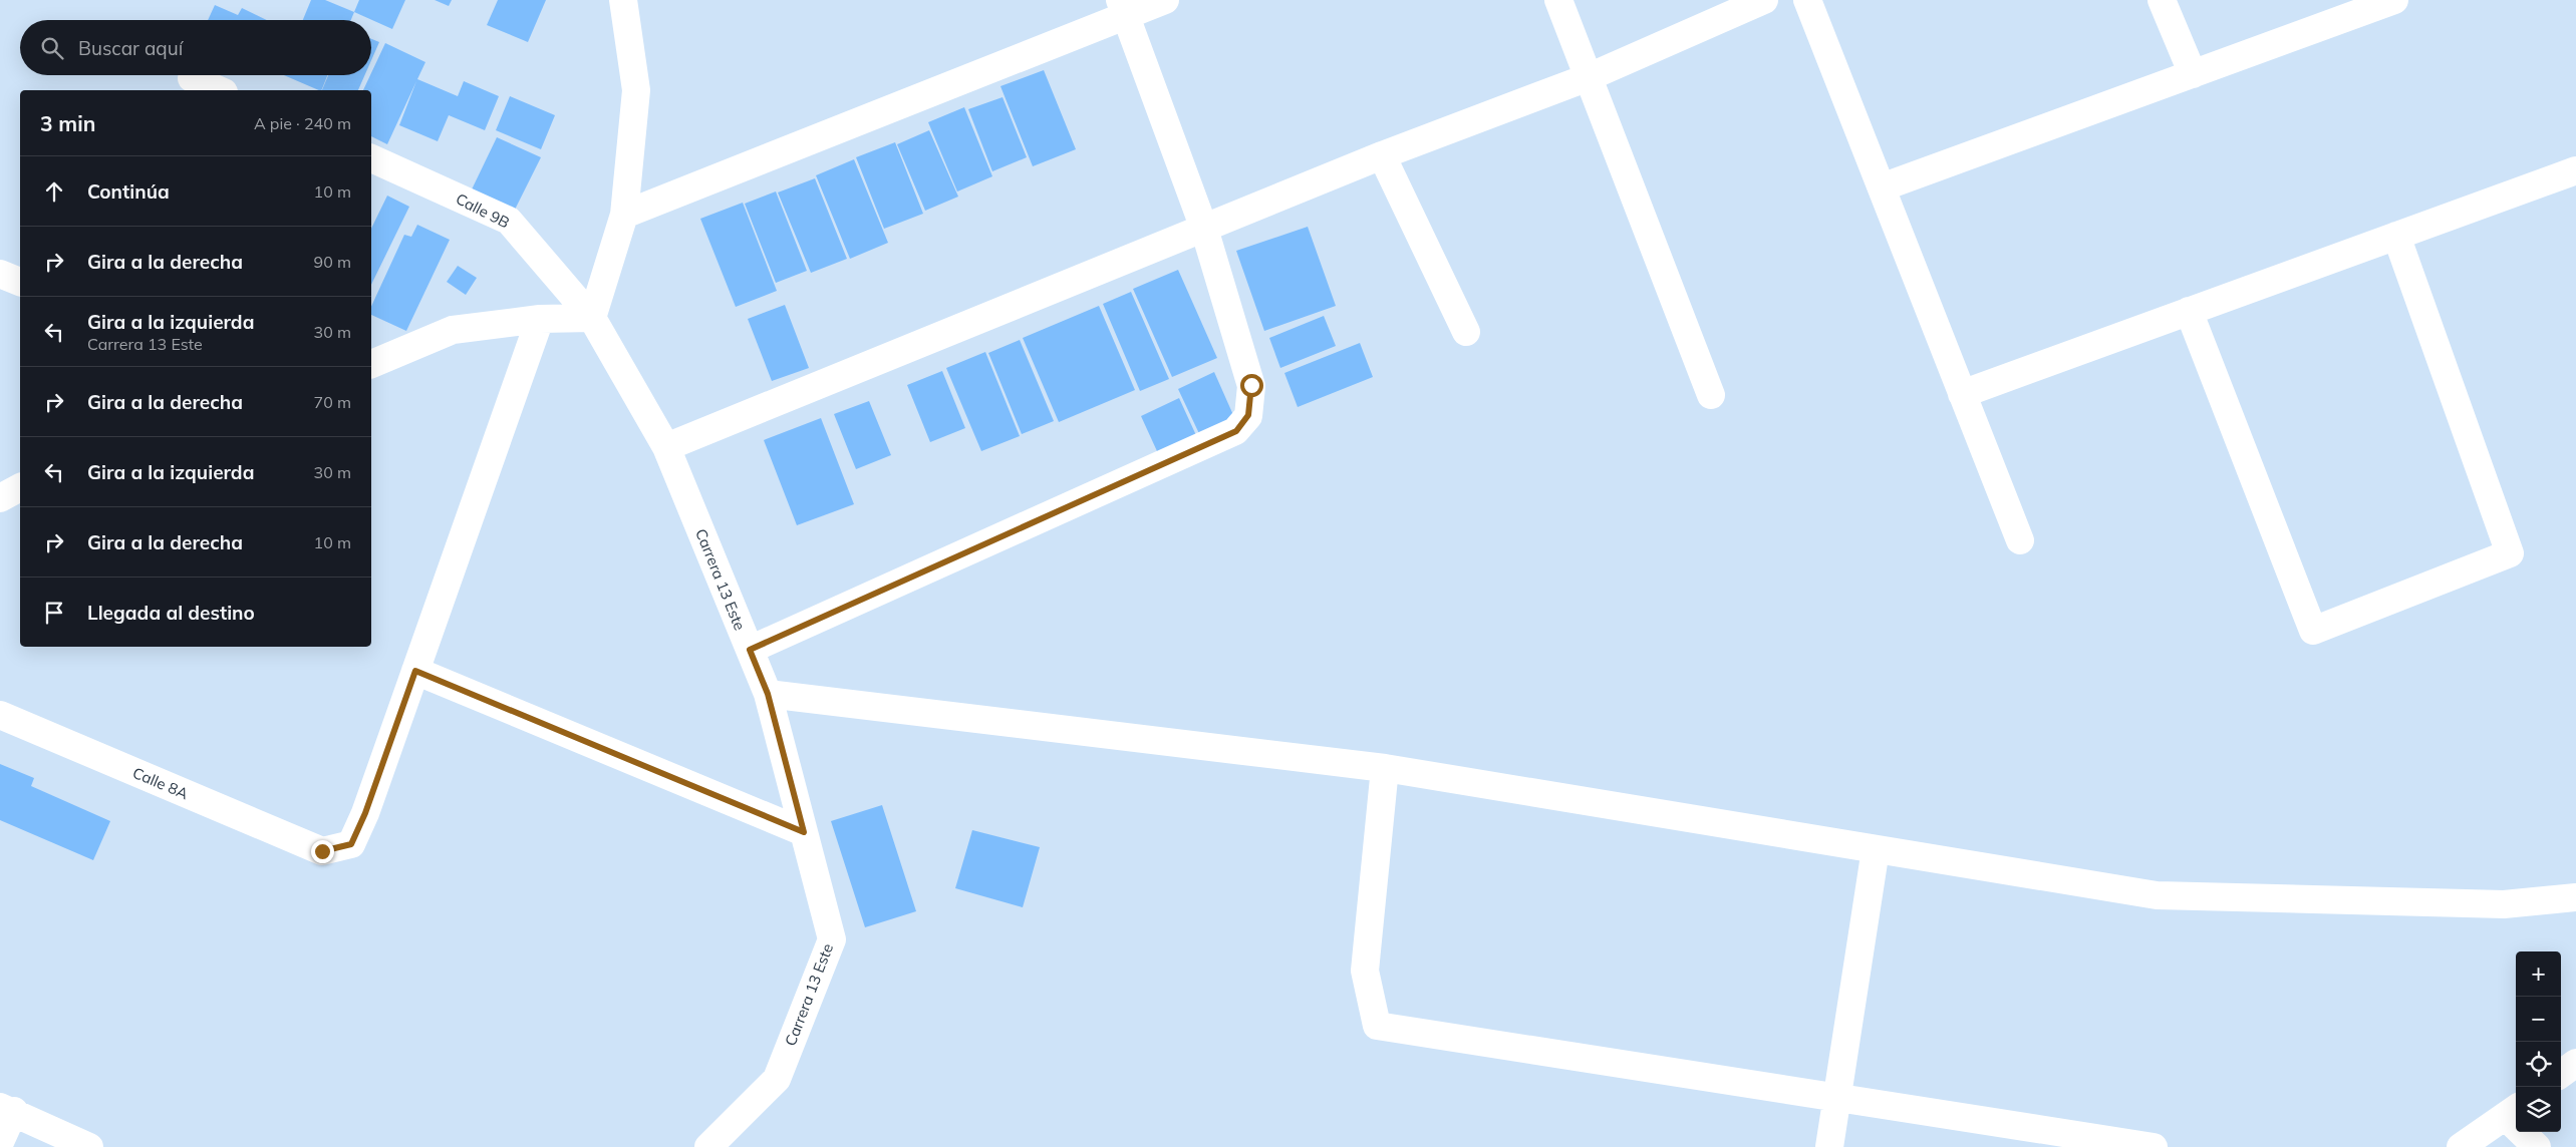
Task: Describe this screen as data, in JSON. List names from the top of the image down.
{
  "streets": {
    "street": ["Calle 9B", "Carrera 13 Este", "Calle 8A"]
  },
  "crossings": [
    ["Calle 9B", "Carrera 13 Este"]
  ],
  "page": {
    "search": "Buscar aquí",
    "heading": ["3 min", "A pie · 240 m"],
    "list": [
      ["Continúa", "10 m"],
      ["Gira a la derecha", "90 m"],
      ["Gira a la izquierda", "Carrera 13 Este", "30 m"],
      ["Gira a la derecha", "70 m"],
      ["Gira a la izquierda", "30 m"],
      ["Gira a la derecha", "10 m"],
      "Llegada al destino"
    ],
    "map_buttons": ["+", "−"]
  }
}
